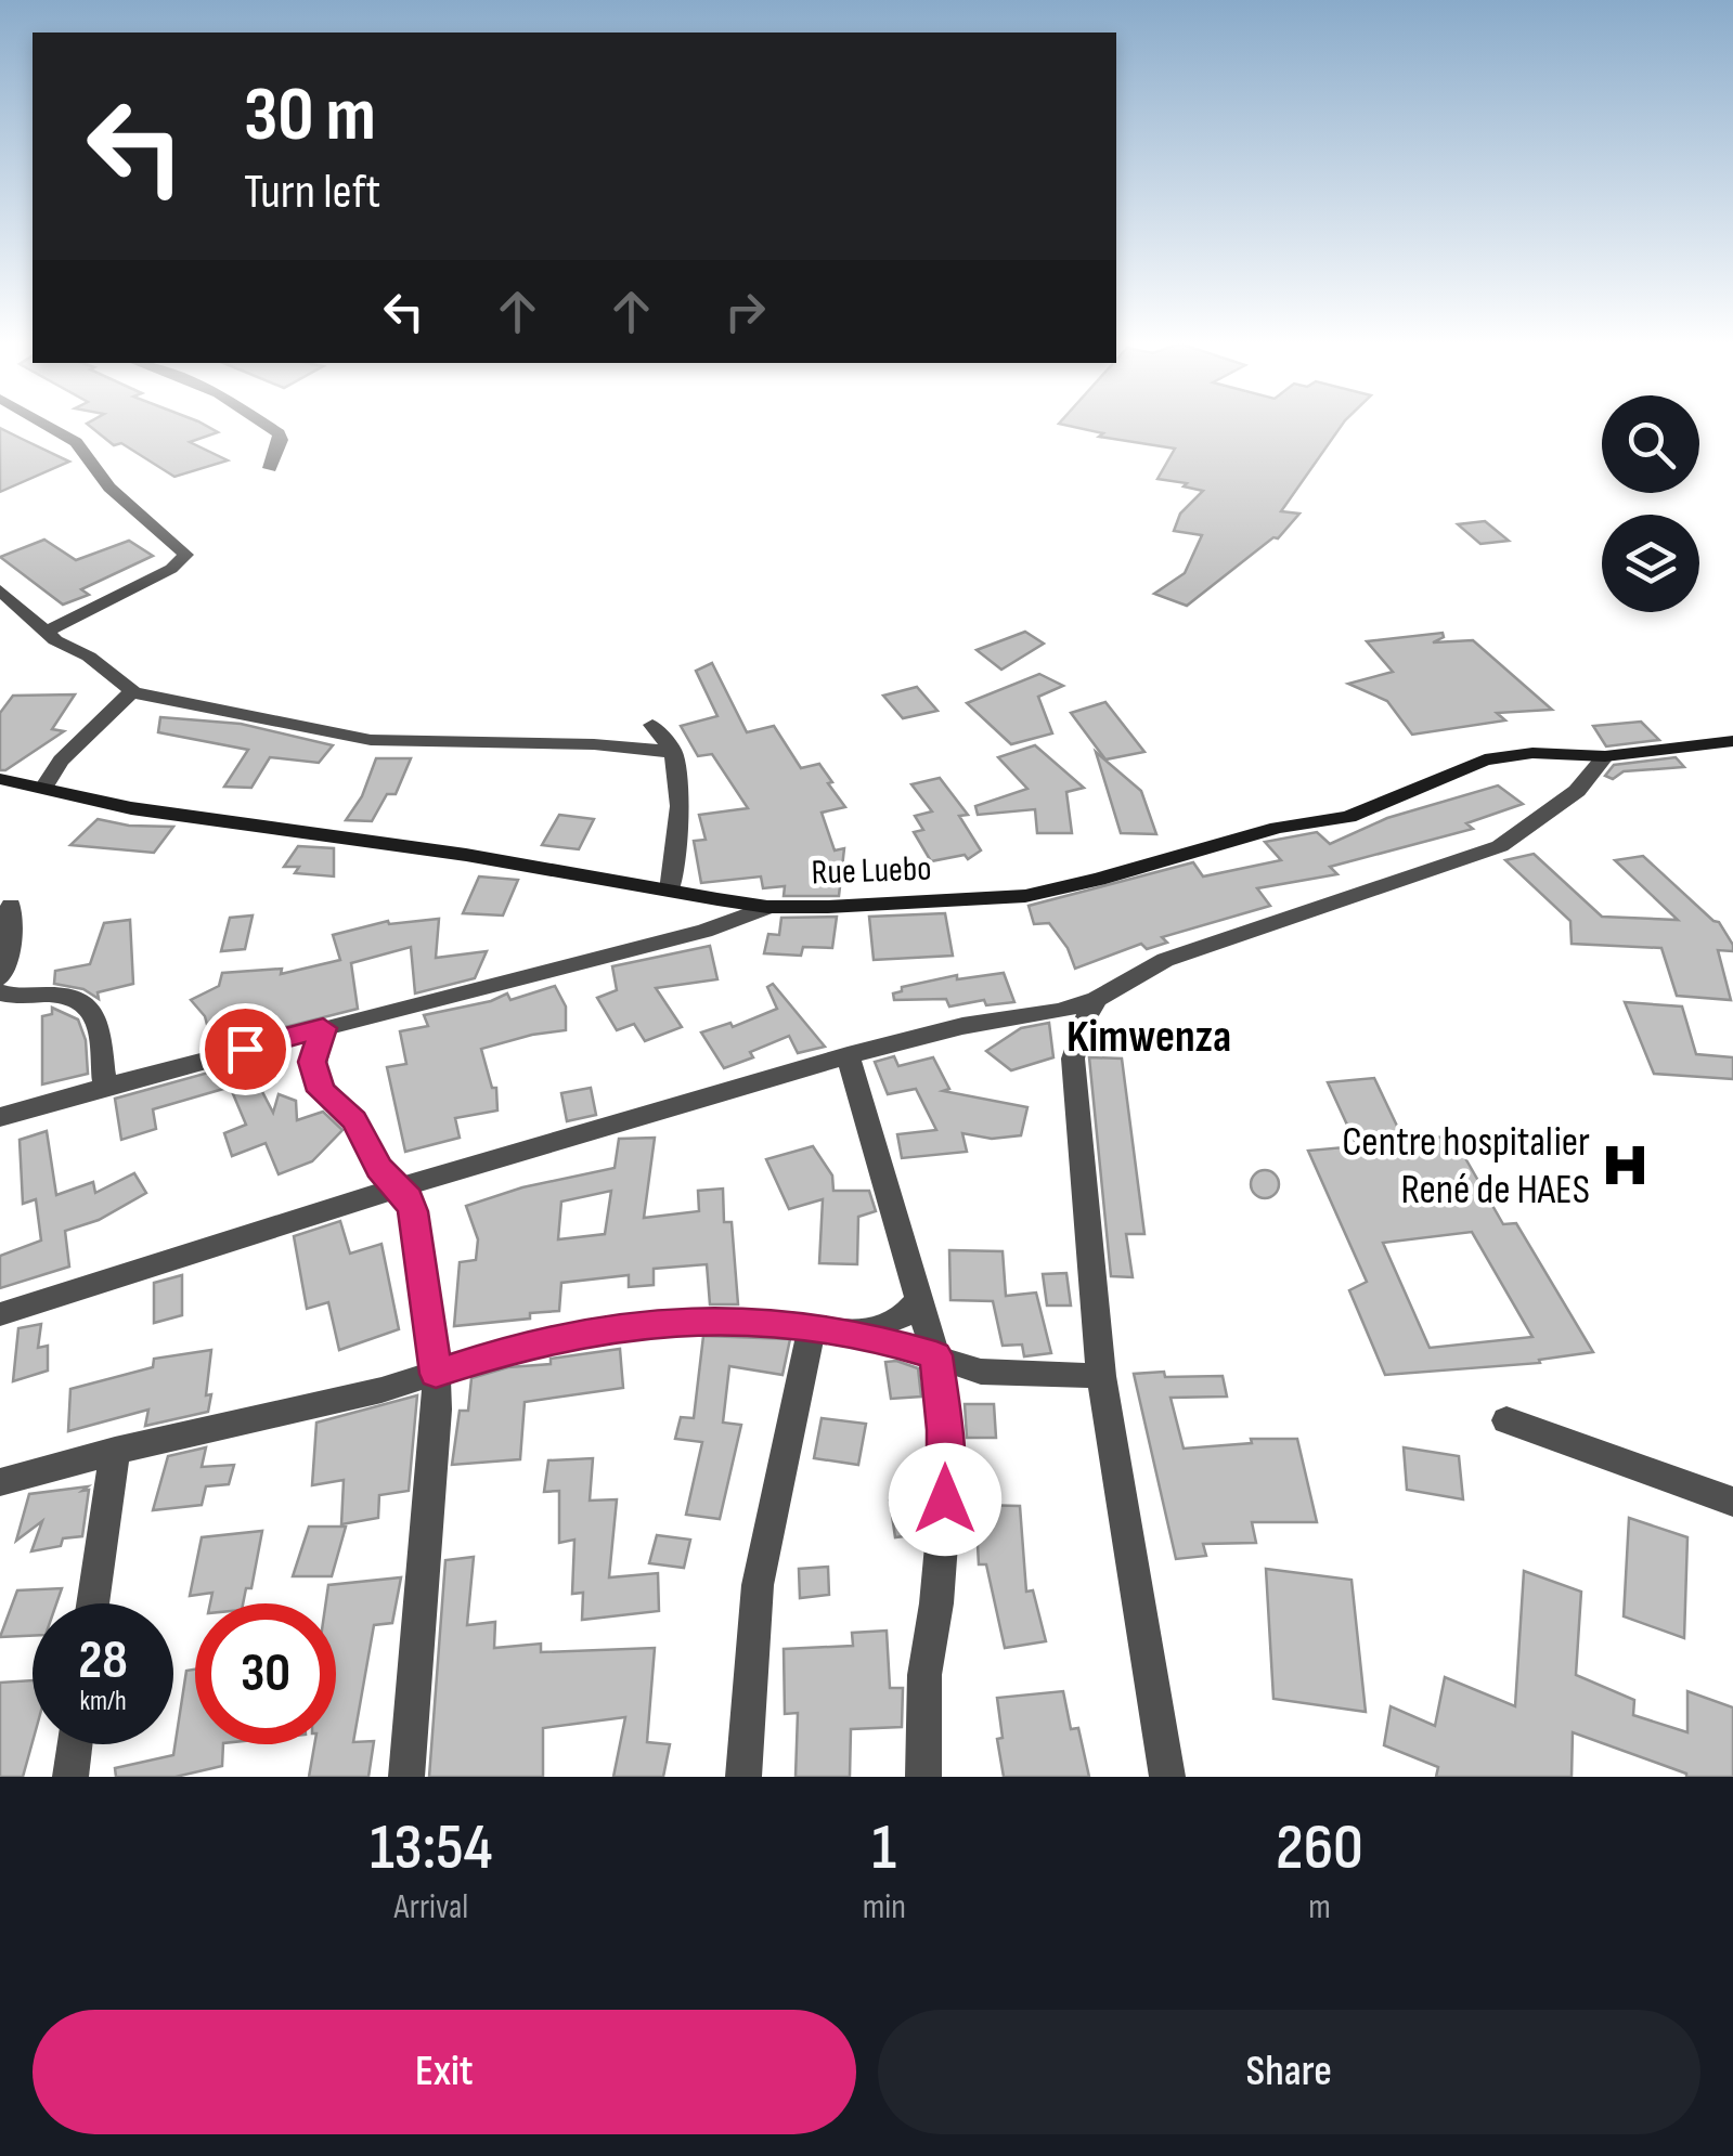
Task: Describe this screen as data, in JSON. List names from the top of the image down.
{
  "streets": {
    "street": ["Rue Luebo"]
  },
  "districts": ["Kimwenza"],
  "places": {
    "hospital": ["Centre hospitalier René de HAES"]
  },
  "page": {
    "turn": ["30 m", "Turn left"],
    "speed": "28 km/h",
    "limit": "30",
    "eta": [
      "13:54",
      "Arrival",
      "1",
      "min",
      "260",
      "m"
    ],
    "buttons": ["Exit", "Share"]
  }
}
